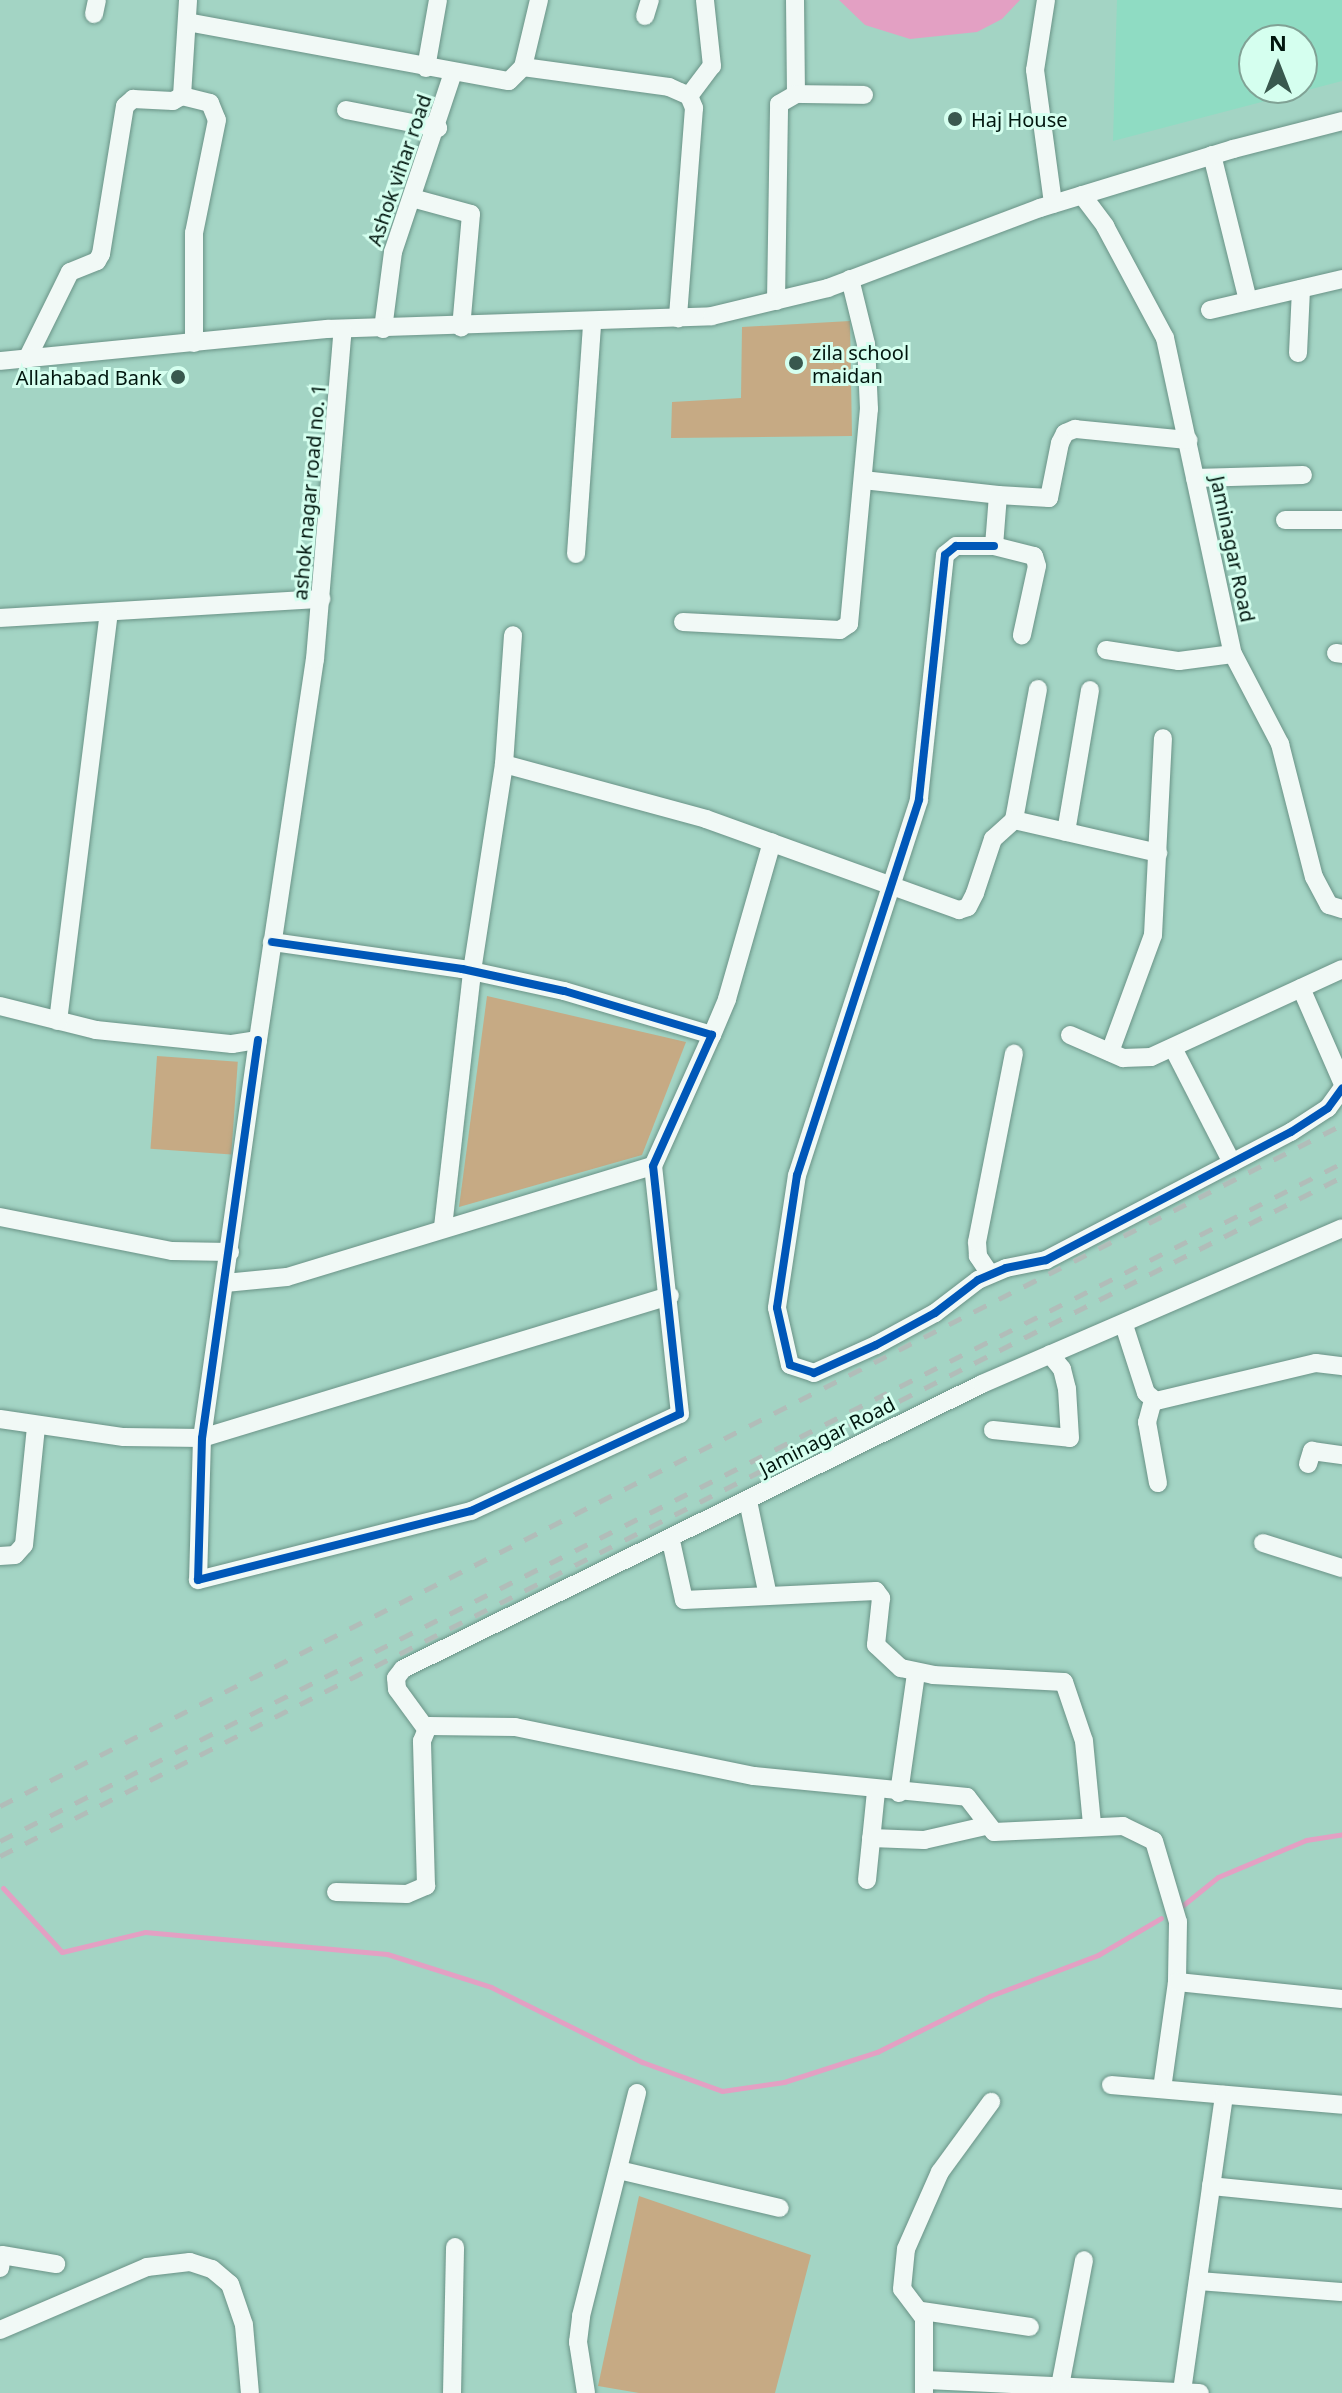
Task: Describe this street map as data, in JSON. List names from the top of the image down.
{
  "streets": {
    "street": ["Ashok vihar road", "ashok nagar road no. 1", "Jaminagar Road"]
  },
  "places": ["Haj House", "zila school maidan", "Allahabad Bank"],
  "north": "top"
}
